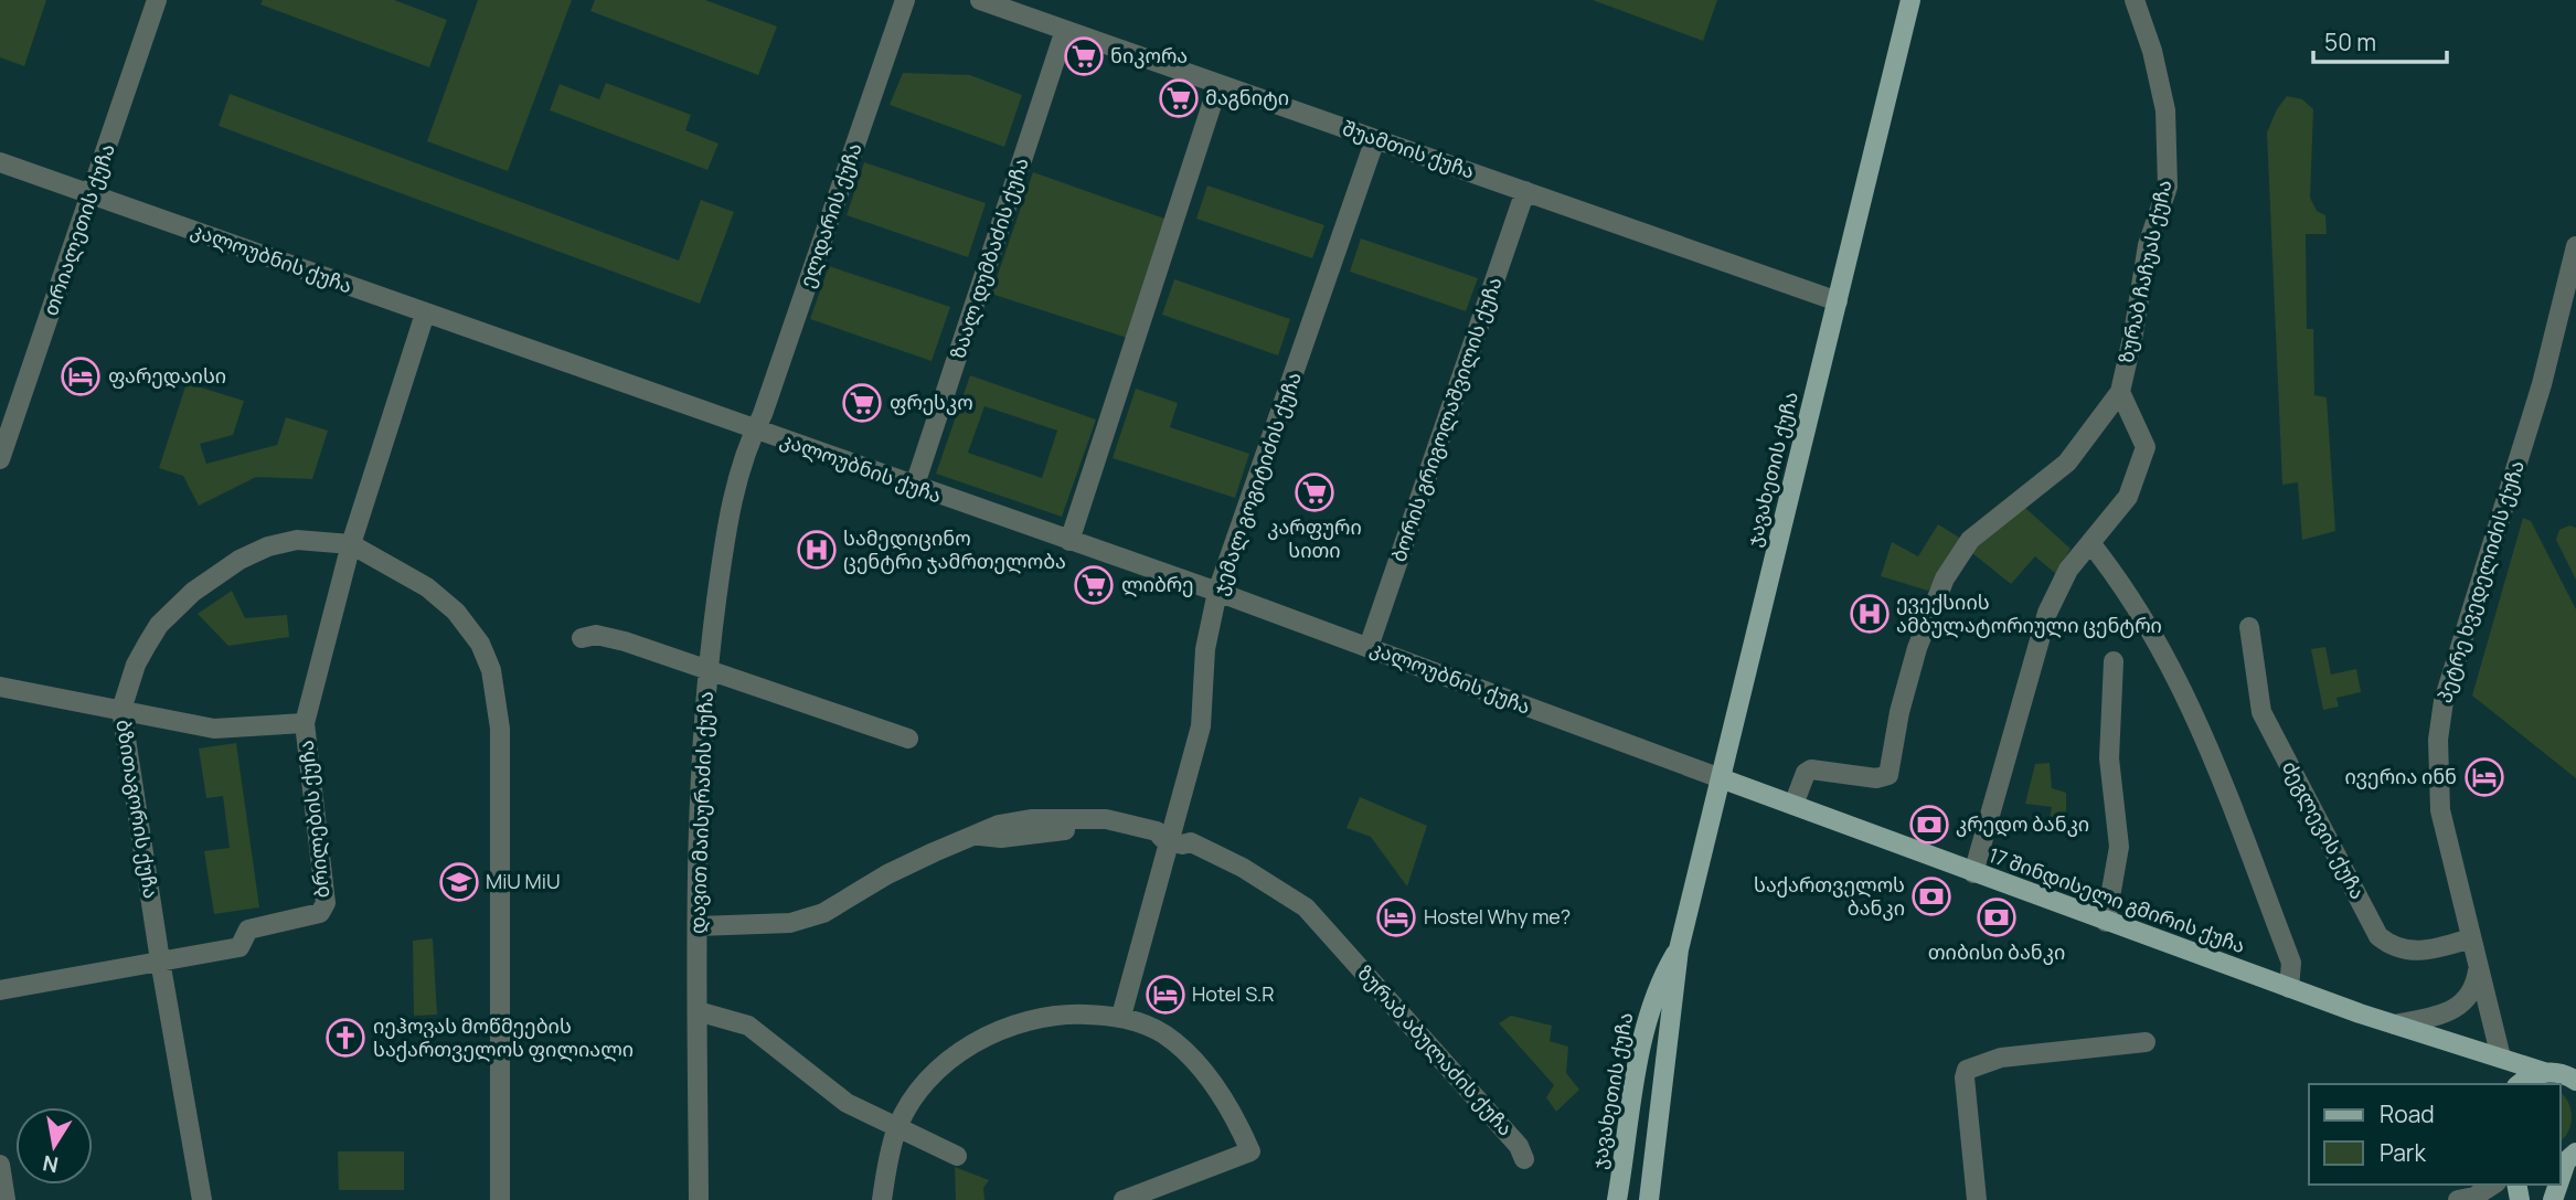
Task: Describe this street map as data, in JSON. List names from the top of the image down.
{
  "streets": {
    "main road": ["ჯავახეთის ქუჩა", "17 შინდისელი გმირის ქუჩა"],
    "street": [
      "შუამთის ქუჩა",
      "ელდარის ქუჩა",
      "თრიალეთის ქუჩა",
      "კალოუბნის ქუჩა",
      "ზაალ დუმბაძის ქუჩა",
      "ზურაბ ჩაჩუას ქუჩა",
      "ბორის გრიგოლაშვილის ქუჩა",
      "ჯემალ გოგიტიძის ქუჩა",
      "პეტრე ხვედელიძის ქუჩა",
      "ბზითაგორის ქუჩა",
      "დავით მაისურაძის ქუჩა",
      "ბრილების ქუჩა",
      "ძეგლევის ქუჩა",
      "ზურაბ აბულაძის ქუჩა"
    ]
  },
  "crossings": [
    ["შუამთის ქუჩა", "ზაალ დუმბაძის ქუჩა"],
    ["შუამთის ქუჩა", "ბორის გრიგოლაშვილის ქუჩა"],
    ["შუამთის ქუჩა", "ჯავახეთის ქუჩა"],
    ["შუამთის ქუჩა", "ჯემალ გოგიტიძის ქუჩა"],
    ["ელდარის ქუჩა", "კალოუბნის ქუჩა"],
    ["ელდარის ქუჩა", "დავით მაისურაძის ქუჩა"],
    ["თრიალეთის ქუჩა", "კალოუბნის ქუჩა"],
    ["კალოუბნის ქუჩა", "ზაალ დუმბაძის ქუჩა"],
    ["კალოუბნის ქუჩა", "ბორის გრიგოლაშვილის ქუჩა"],
    ["კალოუბნის ქუჩა", "ჯავახეთის ქუჩა"],
    ["კალოუბნის ქუჩა", "ჯემალ გოგიტიძის ქუჩა"],
    ["კალოუბნის ქუჩა", "დავით მაისურაძის ქუჩა"],
    ["კალოუბნის ქუჩა", "ბრილების ქუჩა"],
    ["კალოუბნის ქუჩა", "17 შინდისელი გმირის ქუჩა"],
    ["ჯავახეთის ქუჩა", "17 შინდისელი გმირის ქუჩა"],
    ["ჯემალ გოგიტიძის ქუჩა", "ზურაბ აბულაძის ქუჩა"],
    ["პეტრე ხვედელიძის ქუჩა", "ძეგლევის ქუჩა"],
    ["პეტრე ხვედელიძის ქუჩა", "17 შინდისელი გმირის ქუჩა"],
    ["ბზითაგორის ქუჩა", "ბრილების ქუჩა"],
    ["დავით მაისურაძის ქუჩა", "ზურაბ აბულაძის ქუჩა"]
  ],
  "places": {
    "supermarket": [
      "ნიკორა",
      "მაგნიტი",
      "ფრესკო",
      "კარფური სითი",
      "ლიბრე"
    ],
    "hotel": [
      "ფარედაისი",
      "ივერია ინნ",
      "Hostel Why me?",
      "Hotel S.R"
    ],
    "hospital": ["სამედიცინო ცენტრი ჯამრთელობა", "ევექსიის ამბულატორიული ცენტრი"],
    "bank": ["კრედო ბანკი", "საქართველოს ბანკი", "თიბისი ბანკი"],
    "school or university": ["MiU MiU"],
    "church": ["იეჰოვას მოწმეების საქართველოს ფილიალი"]
  },
  "legend": ["Road", "Park"],
  "scale_bar": "50 m",
  "north": "bottom"
}
